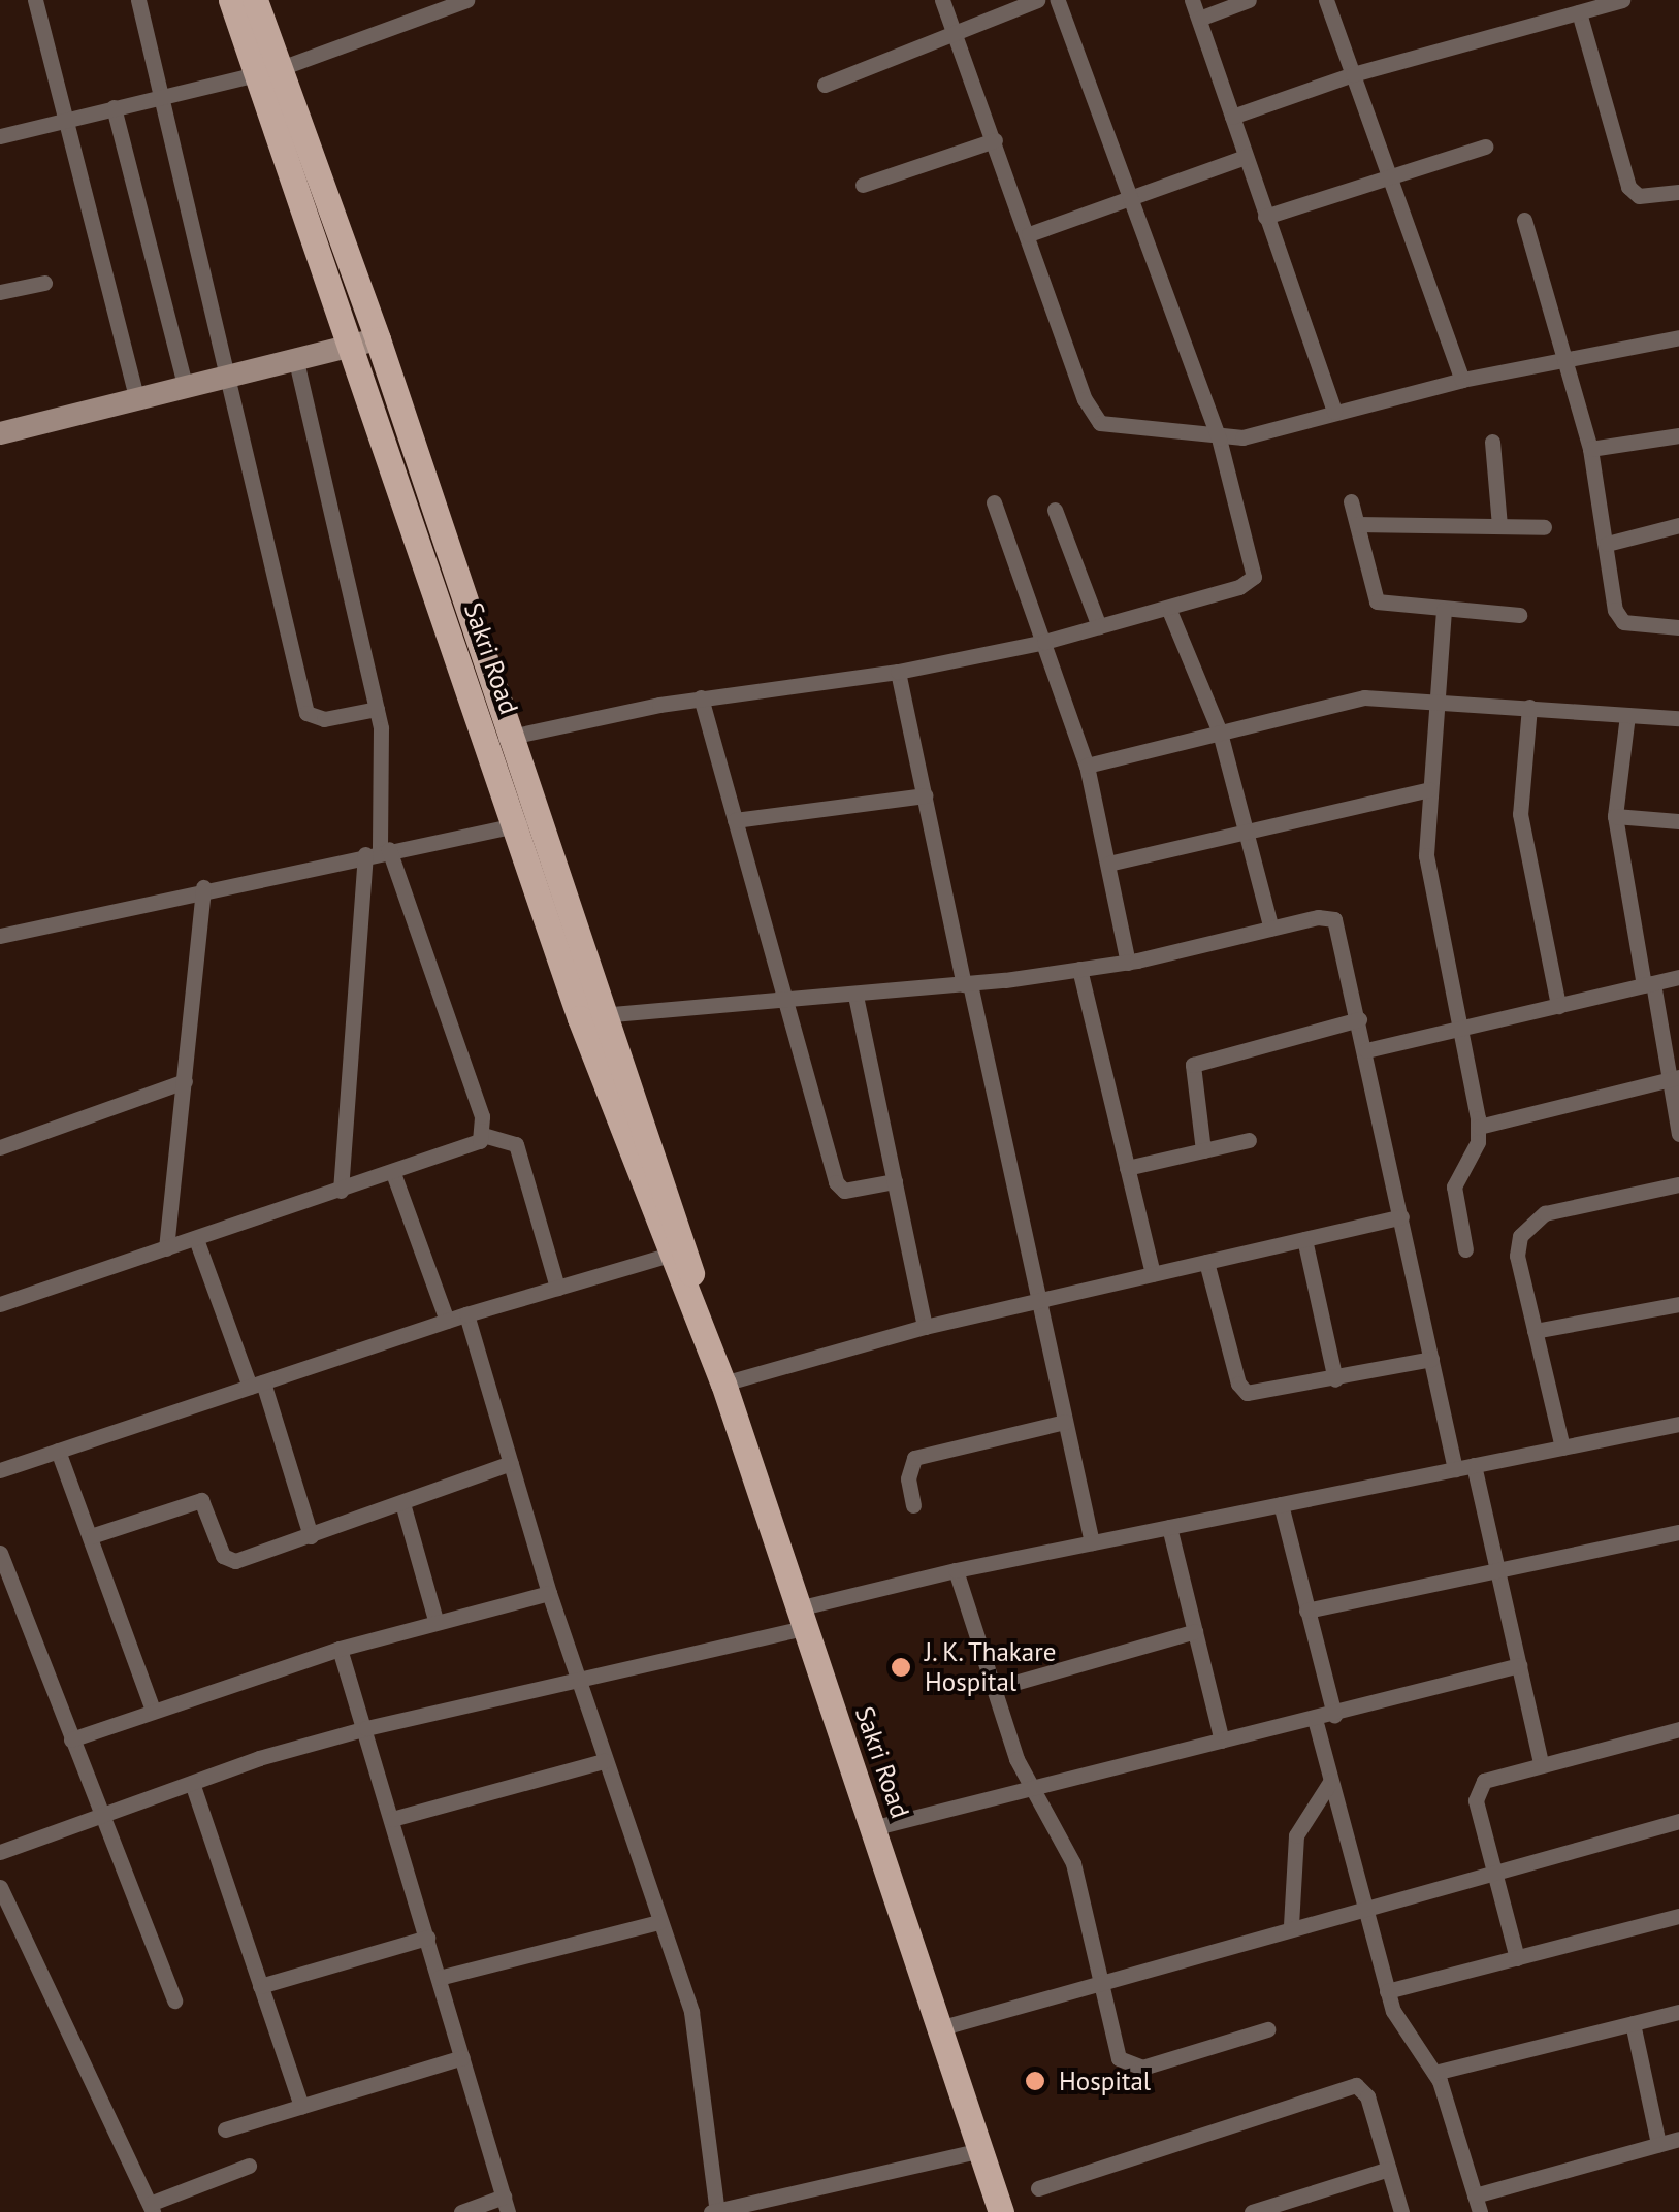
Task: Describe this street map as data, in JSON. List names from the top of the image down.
{
  "streets": {
    "main road": ["Sakri Road"]
  },
  "places": ["J. K. Thakare Hospital", "Hospital"]
}
